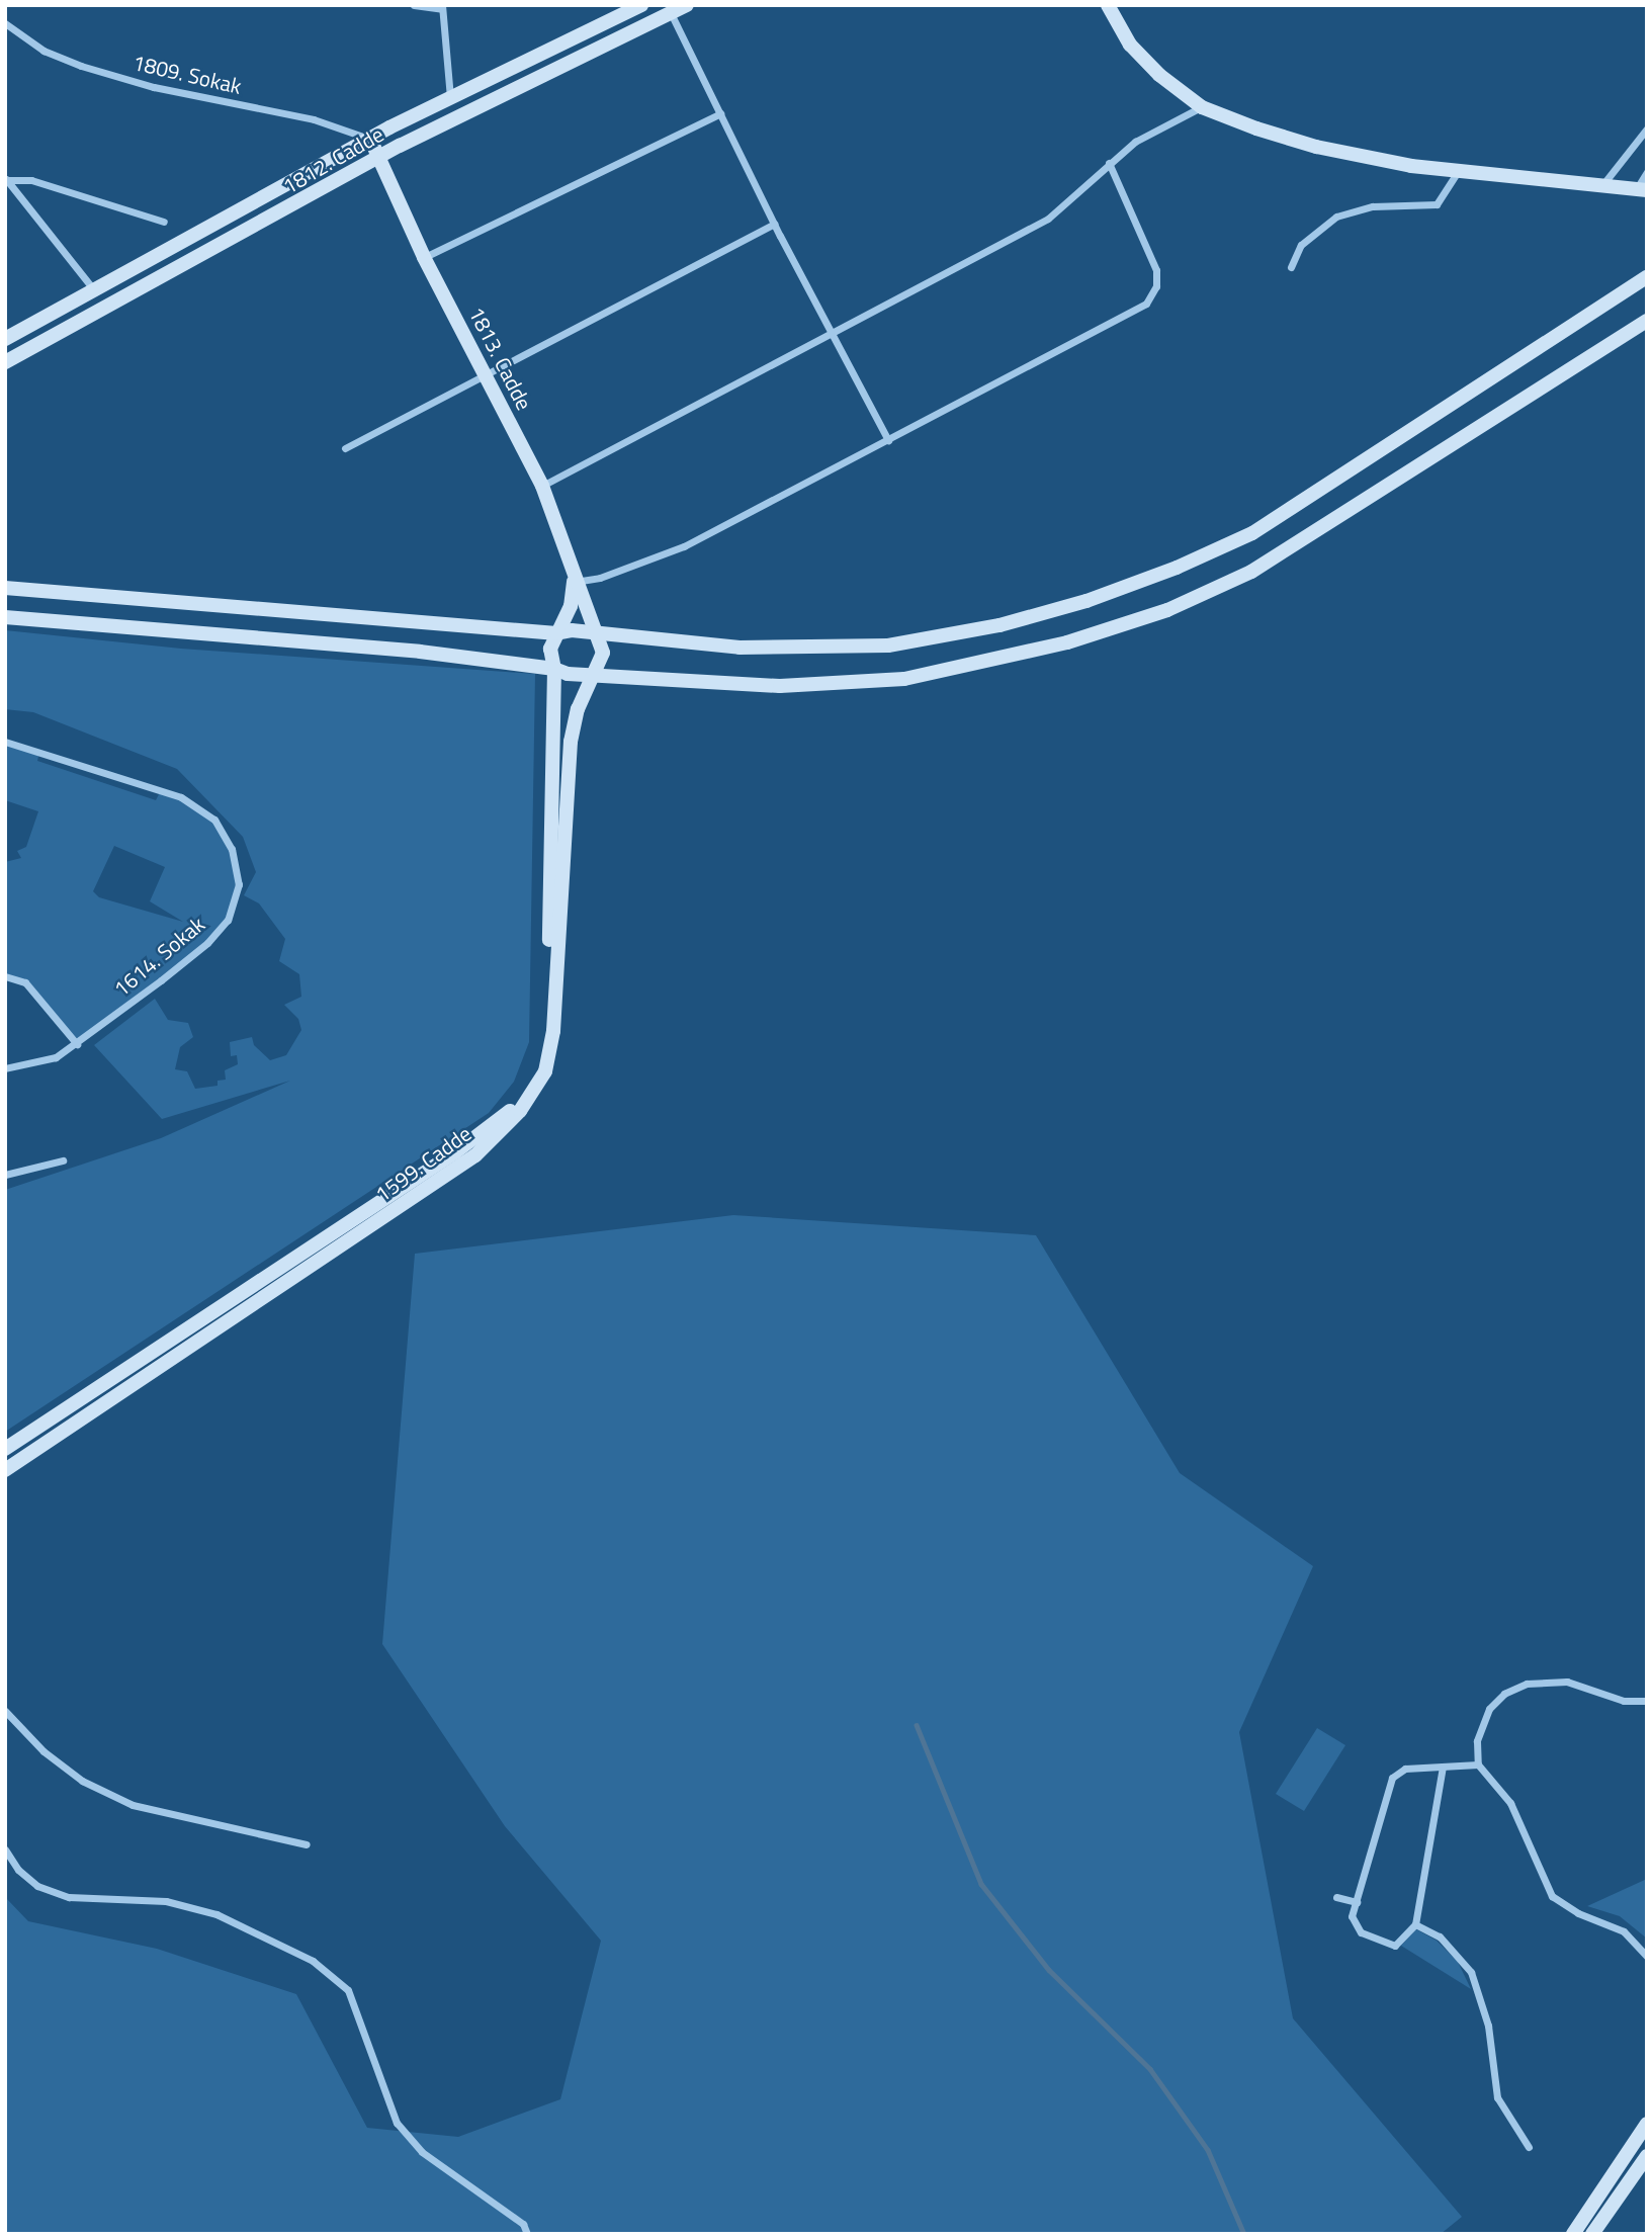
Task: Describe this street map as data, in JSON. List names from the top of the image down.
{
  "streets": {
    "street": [
      "1809. Sokak",
      "1812. Cadde",
      "1813. Cadde",
      "1614. Sokak",
      "1599. Cadde"
    ]
  },
  "crossings": [
    ["1809. Sokak", "1812. Cadde"],
    ["1809. Sokak", "1813. Cadde"],
    ["1812. Cadde", "1813. Cadde"],
    ["1813. Cadde", "1599. Cadde"]
  ]
}
